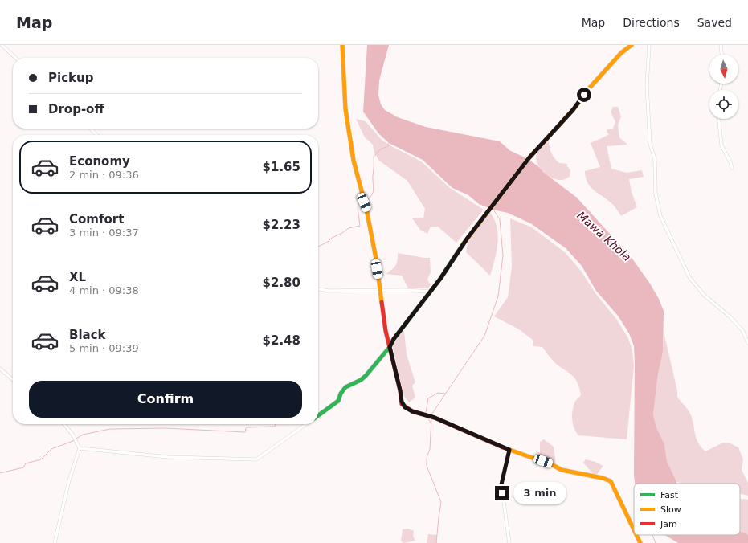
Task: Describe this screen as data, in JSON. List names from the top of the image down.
{
  "water": ["Mawa Khola"],
  "legend": ["Fast", "Slow", "Jam"],
  "north": "bottom",
  "page": {
    "header": "Map",
    "nav": ["Map", "Directions", "Saved"],
    "banner": ["Pickup", "Drop-off"],
    "list": [
      {
        "name": "Economy",
        "note": "2 min · 09:36",
        "value": "$1.65"
      },
      {
        "name": "Comfort",
        "note": "3 min · 09:37",
        "value": "$2.23"
      },
      {
        "name": "XL",
        "note": "4 min · 09:38",
        "value": "$2.80"
      },
      {
        "name": "Black",
        "note": "5 min · 09:39",
        "value": "$2.48"
      }
    ],
    "buttons": "Confirm",
    "bubble": "3 min"
  }
}
